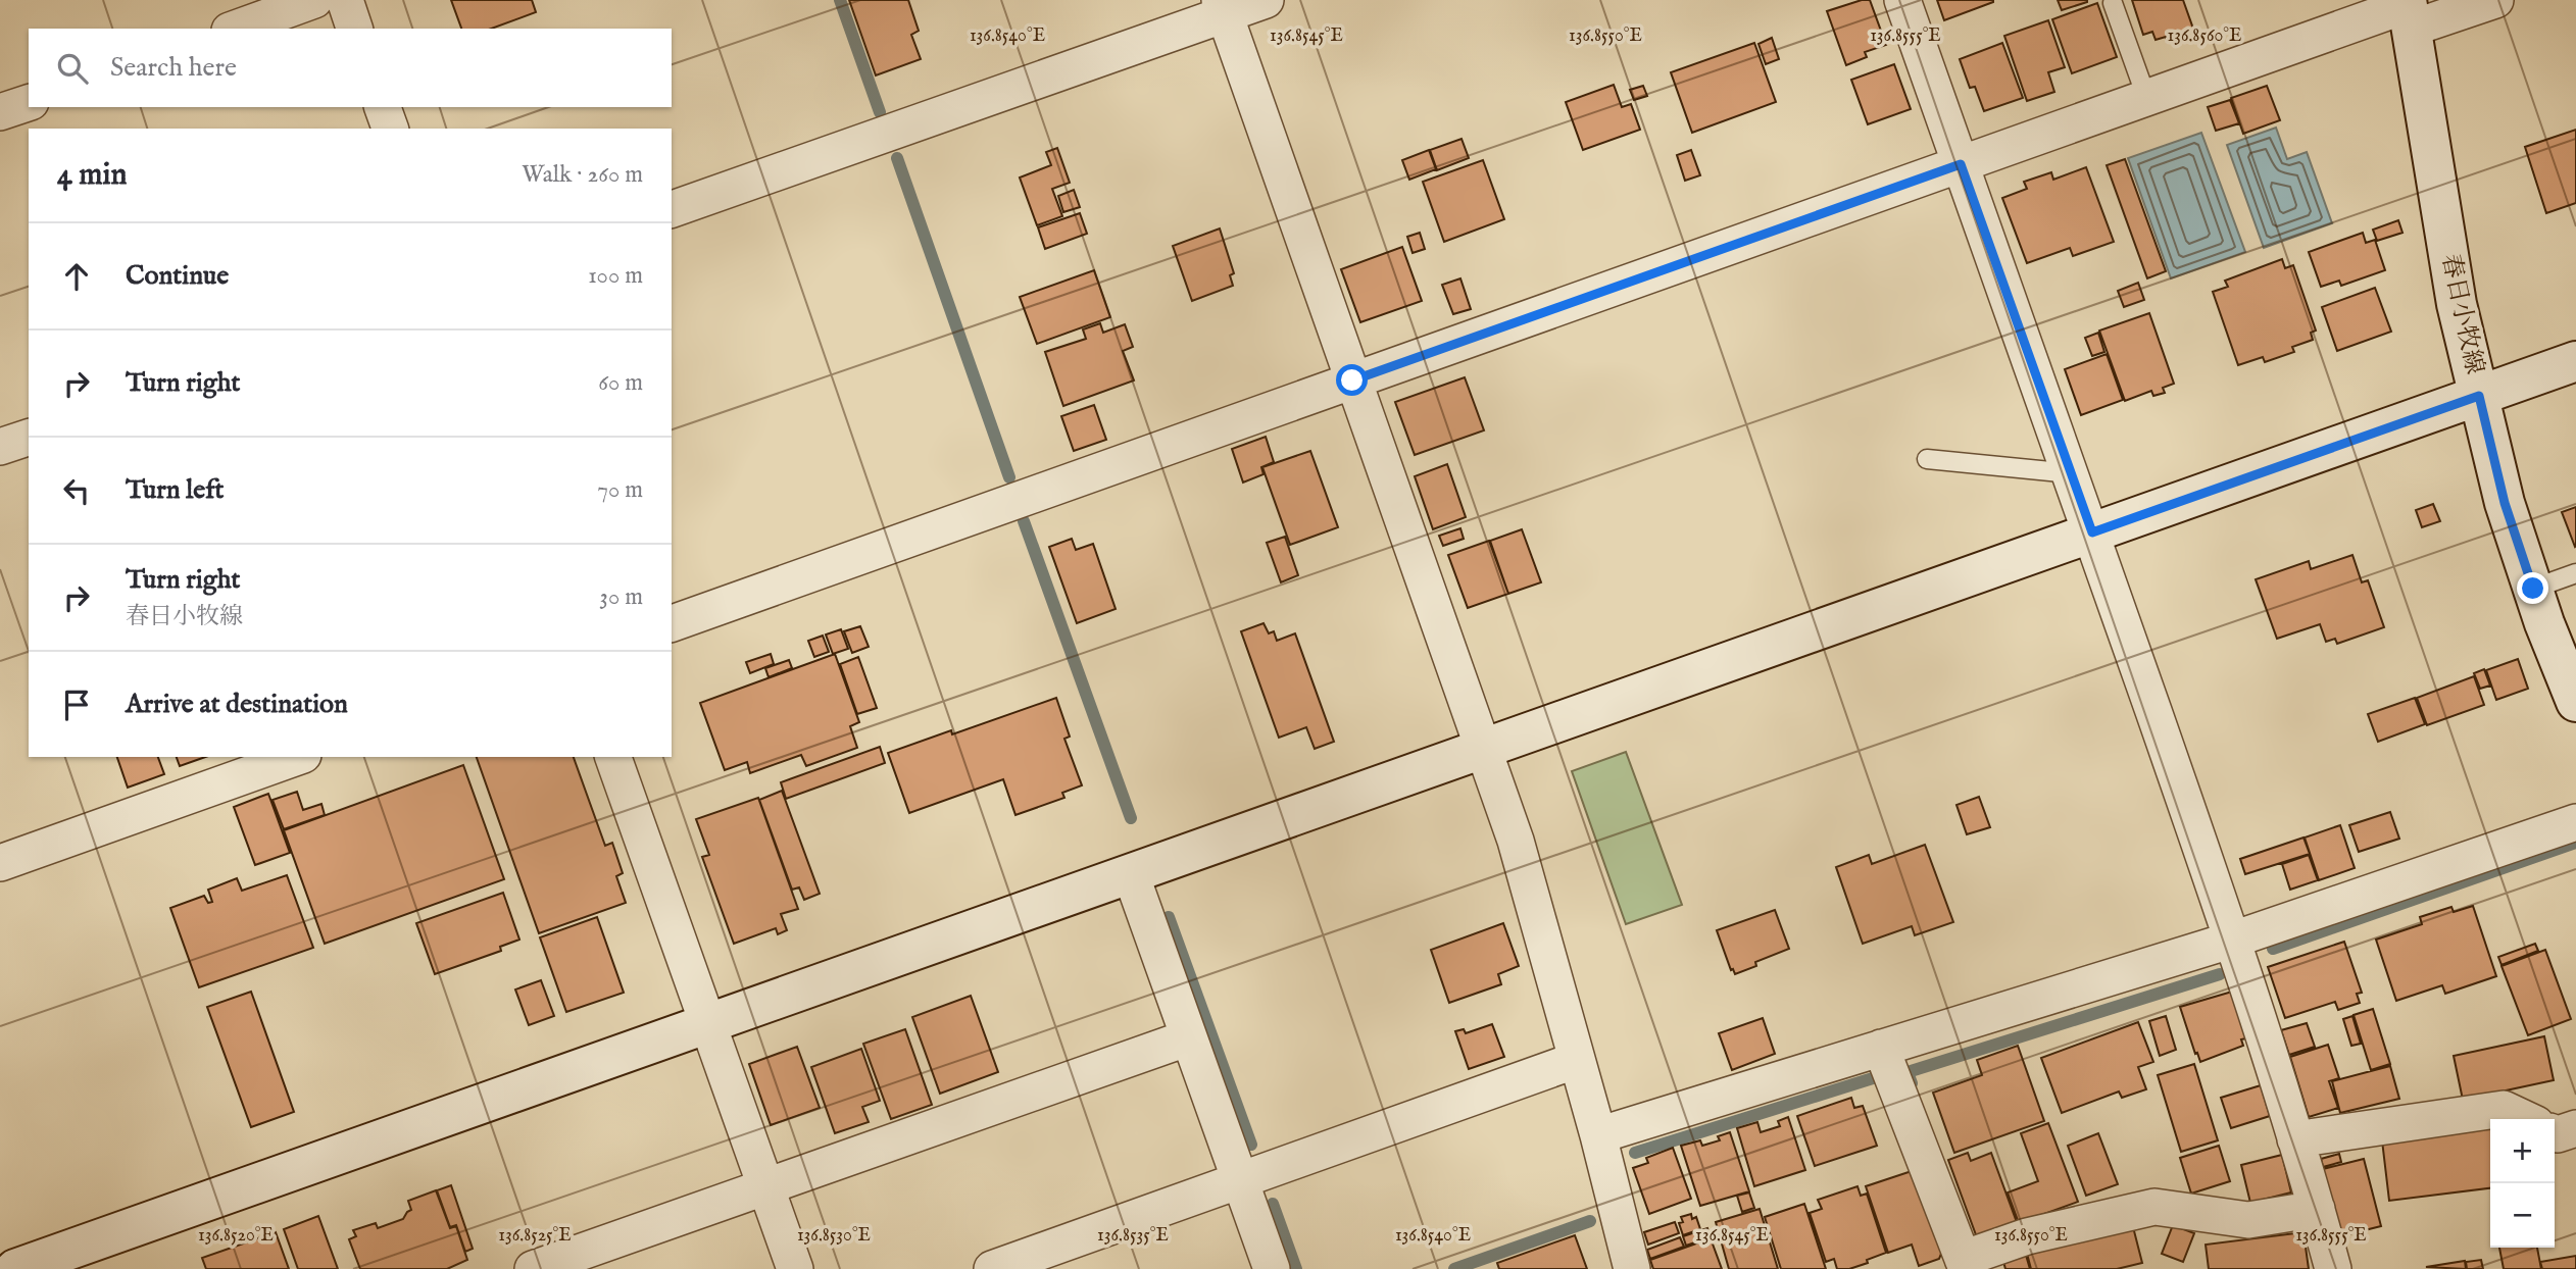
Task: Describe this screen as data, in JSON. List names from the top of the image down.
{
  "streets": {
    "street": ["春日小牧線"]
  },
  "page": {
    "search": "Search here",
    "heading": ["4 min", "Walk · 260 m"],
    "list": [
      ["Continue", "100 m"],
      ["Turn right", "60 m"],
      ["Turn left", "70 m"],
      ["Turn right", "春日小牧線", "30 m"],
      "Arrive at destination"
    ],
    "map_buttons": ["+", "−"]
  },
  "coordinates": [
    "136.8540°E",
    "136.8545°E",
    "136.8550°E",
    "136.8555°E",
    "136.8560°E",
    "136.8520°E",
    "136.8525°E",
    "136.8530°E",
    "136.8535°E"
  ]
}
